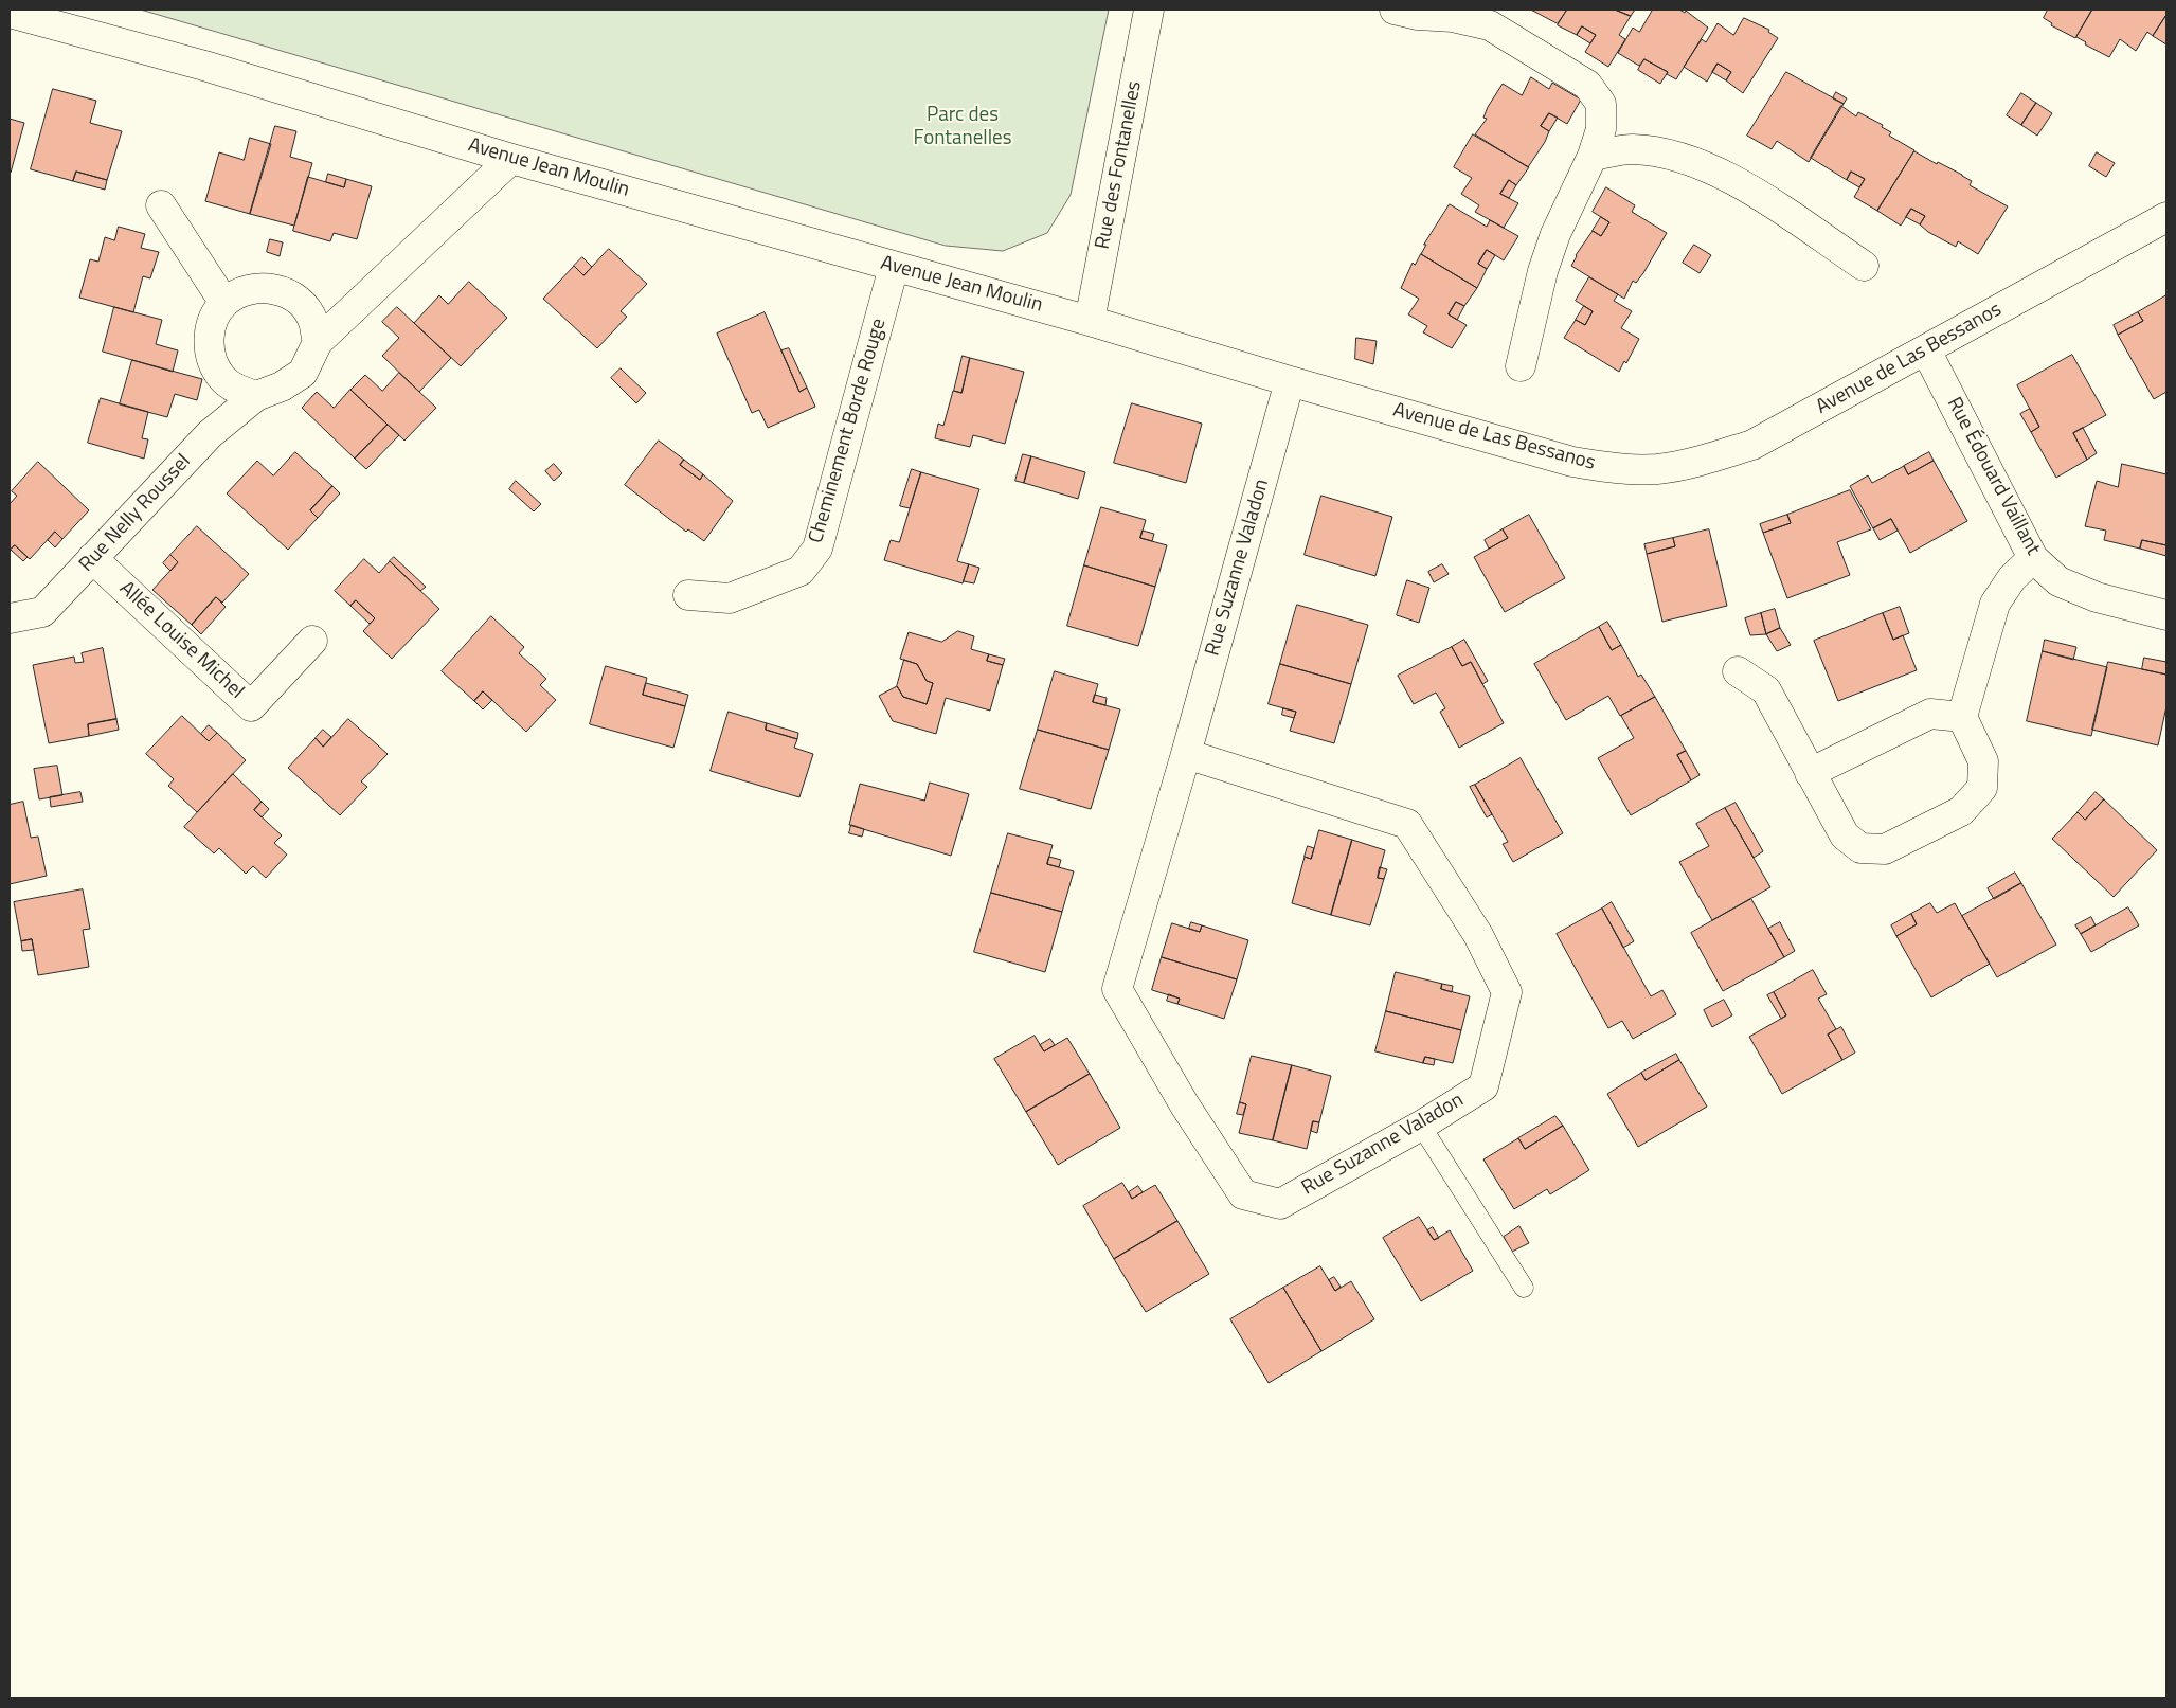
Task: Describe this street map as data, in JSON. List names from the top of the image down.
{
  "streets": {
    "street": [
      "Rue des Fontanelles",
      "Avenue Jean Moulin",
      "Avenue de Las Bessanos",
      "Cheminement Borde Rouge",
      "Rue Édouard Vaillant",
      "Rue Nelly Roussel",
      "Rue Suzanne Valadon",
      "Allée Louise Michel"
    ]
  },
  "crossings": [
    ["Rue des Fontanelles", "Avenue Jean Moulin"],
    ["Rue des Fontanelles", "Avenue de Las Bessanos"],
    ["Avenue Jean Moulin", "Avenue de Las Bessanos"],
    ["Avenue Jean Moulin", "Cheminement Borde Rouge"],
    ["Avenue Jean Moulin", "Rue Nelly Roussel"],
    ["Avenue de Las Bessanos", "Rue Édouard Vaillant"],
    ["Avenue de Las Bessanos", "Rue Suzanne Valadon"],
    ["Rue Nelly Roussel", "Allée Louise Michel"]
  ],
  "parks": ["Parc des Fontanelles"]
}
